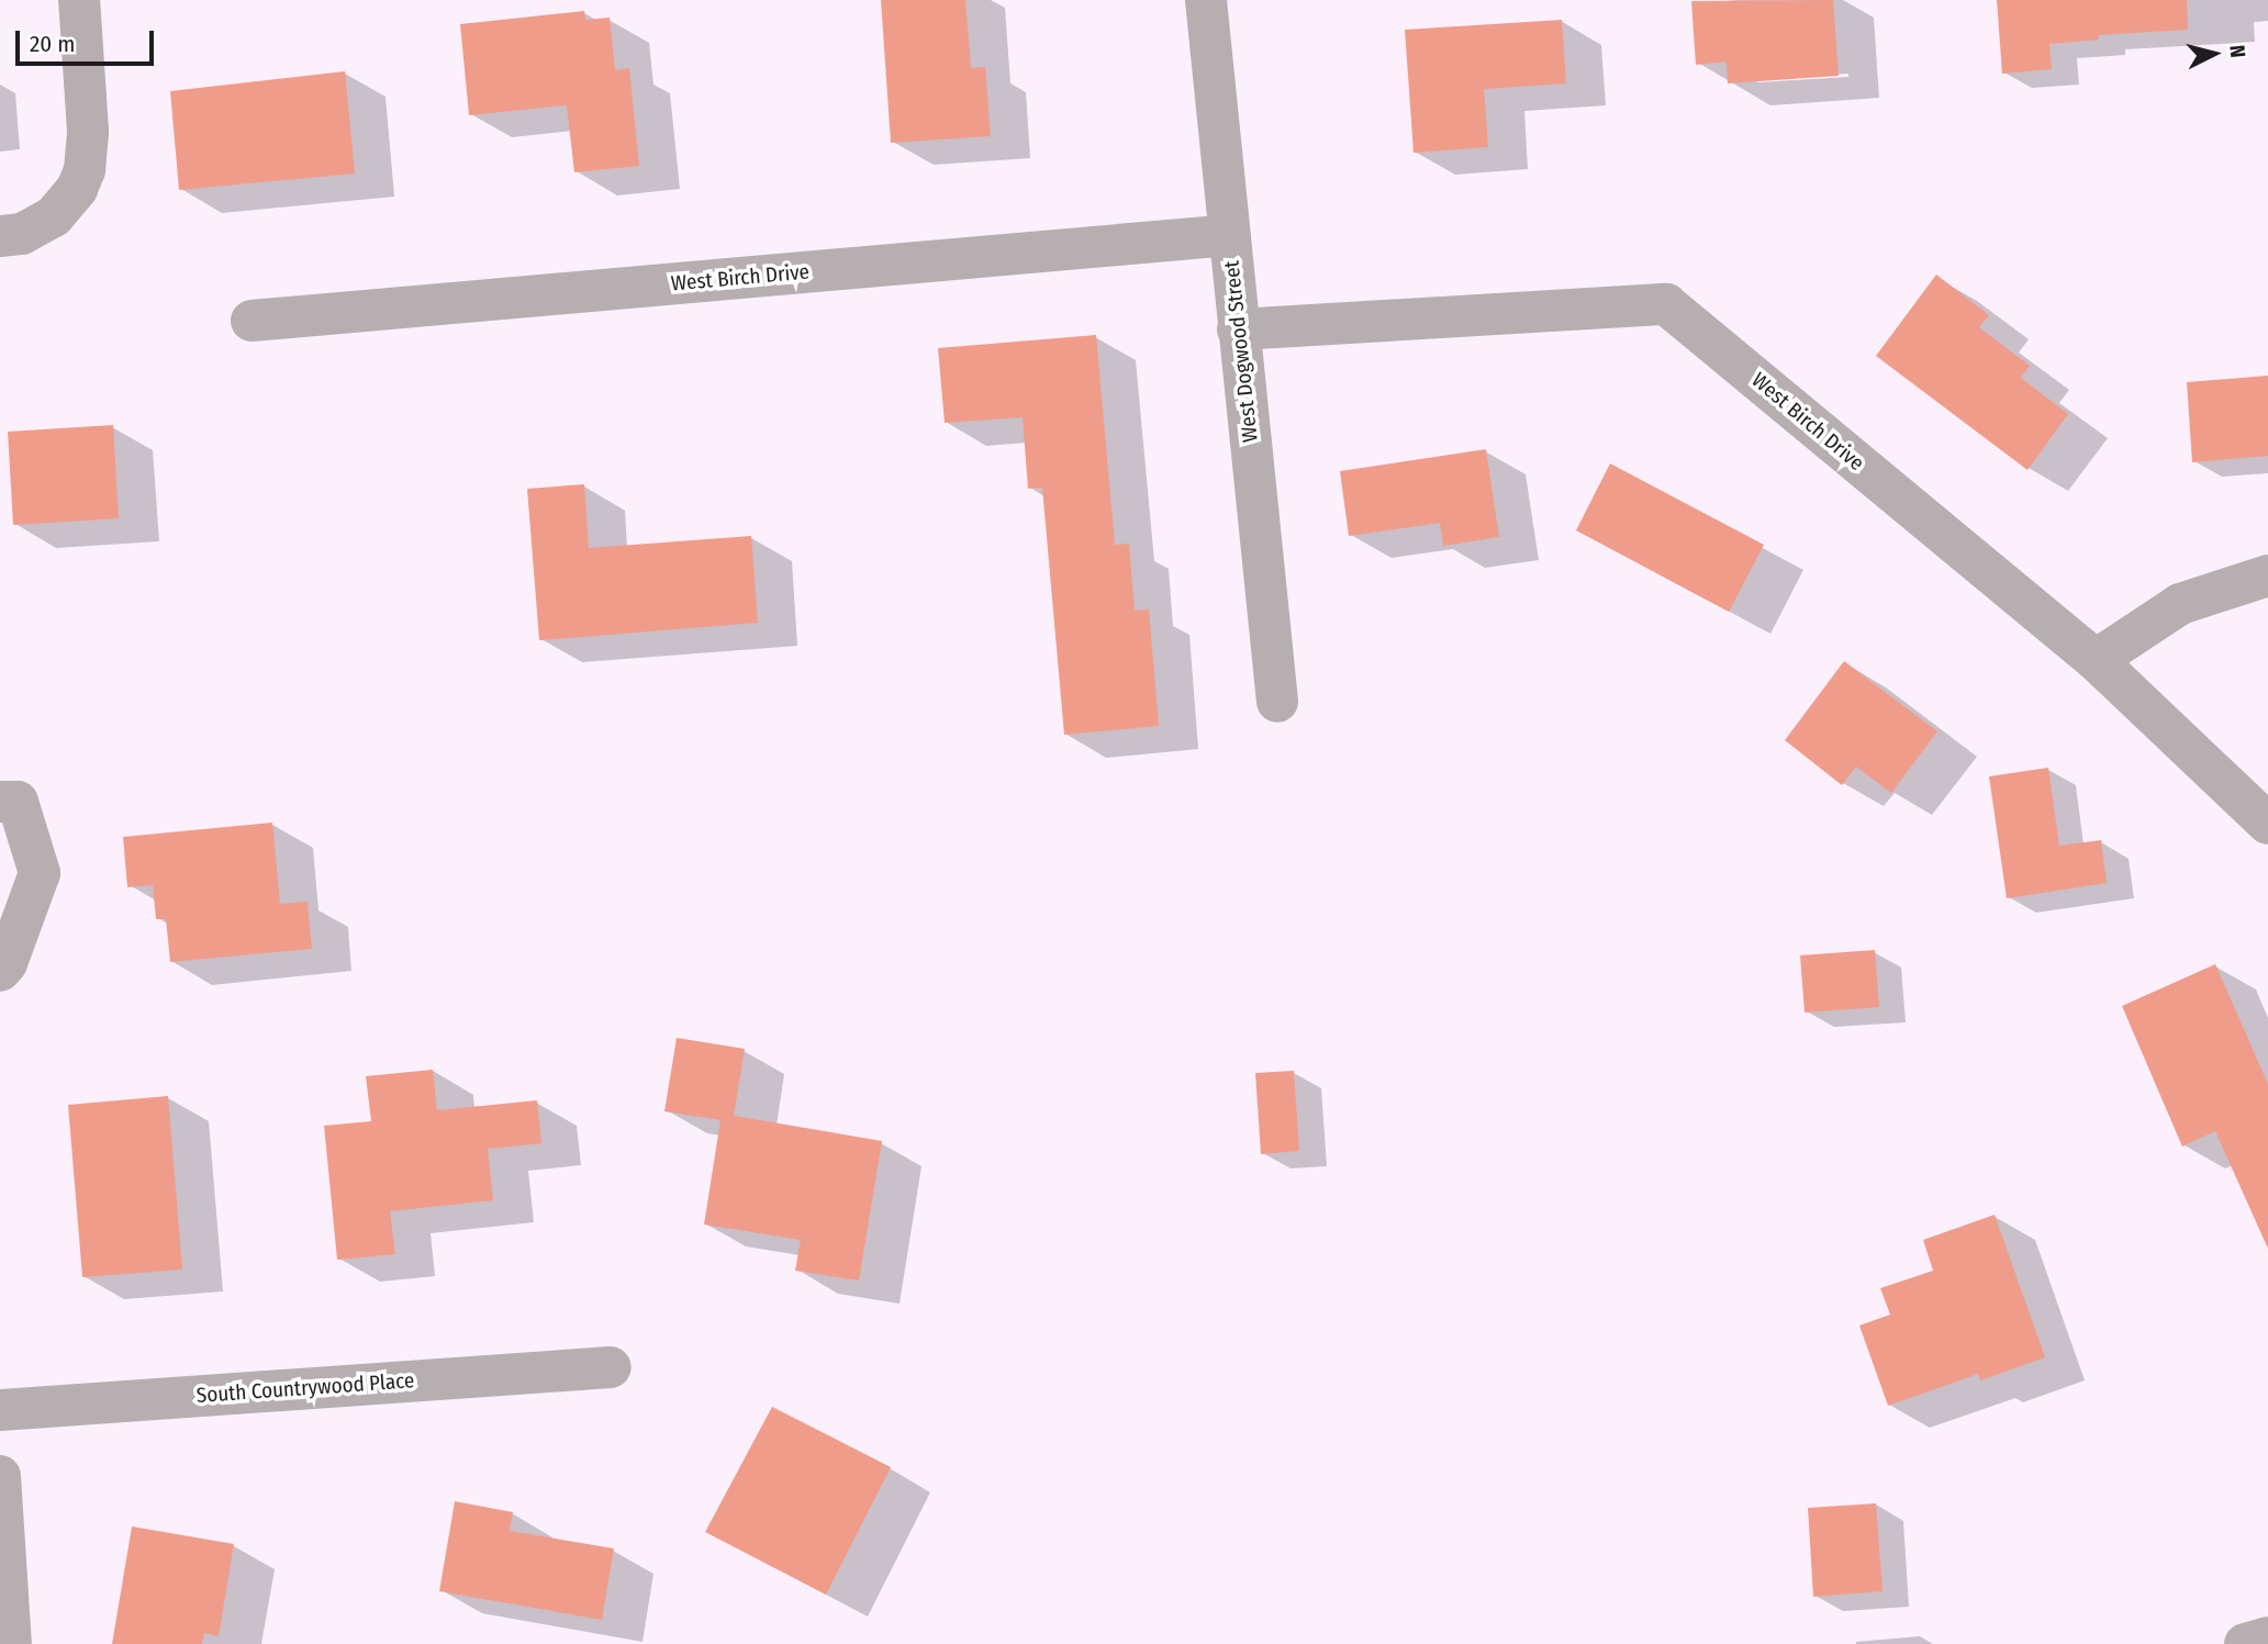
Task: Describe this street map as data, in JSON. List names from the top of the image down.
{
  "streets": {
    "street": ["West Birch Drive", "West Dogwood Street", "South Countrywood Place"]
  },
  "crossings": [
    ["West Birch Drive", "West Dogwood Street"]
  ],
  "scale_bar": "20 m",
  "north": "right"
}
